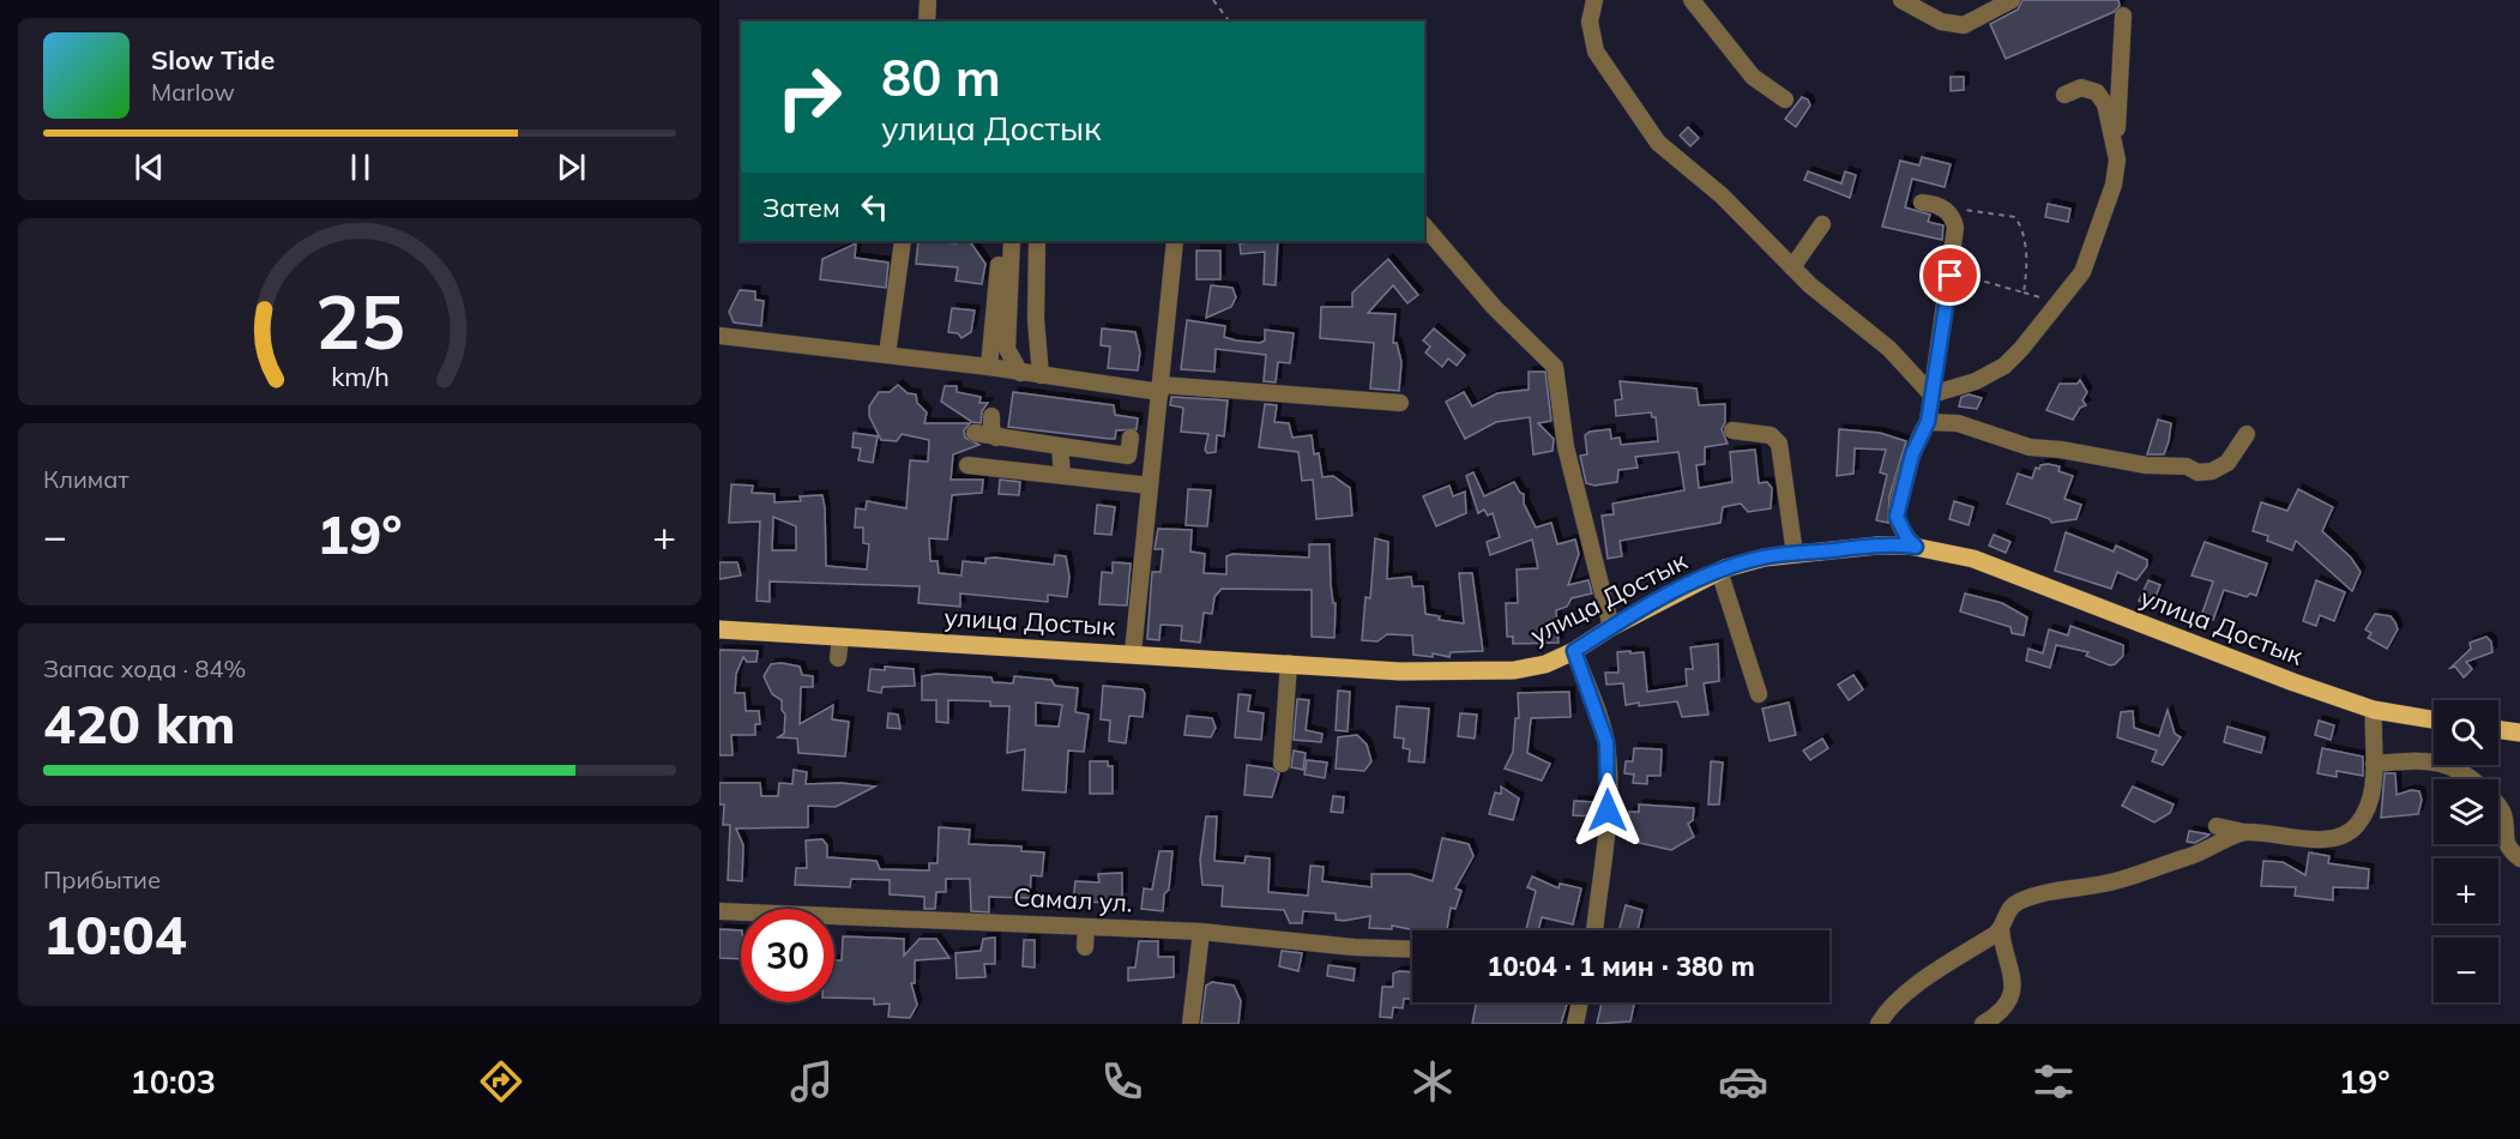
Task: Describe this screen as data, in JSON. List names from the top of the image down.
{
  "streets": {
    "main road": ["улица Достык"],
    "street": ["Самал ул."]
  },
  "page": {
    "turn": ["80 m", "улица Достык"],
    "song": ["Slow Tide", "Marlow"],
    "then": "Затем",
    "tile": [
      "Климат",
      ["Запас хода · 84%", "420 km"],
      ["Прибытие", "10:04"]
    ],
    "heat": ["−", "19°", "+"],
    "map_buttons": ["+", "−"],
    "limit": "30",
    "trip": "10:04 · 1 мин · 380 m",
    "tabs": ["10:03", "19°"],
    "gauge": ["25", "km/h"]
  }
}
